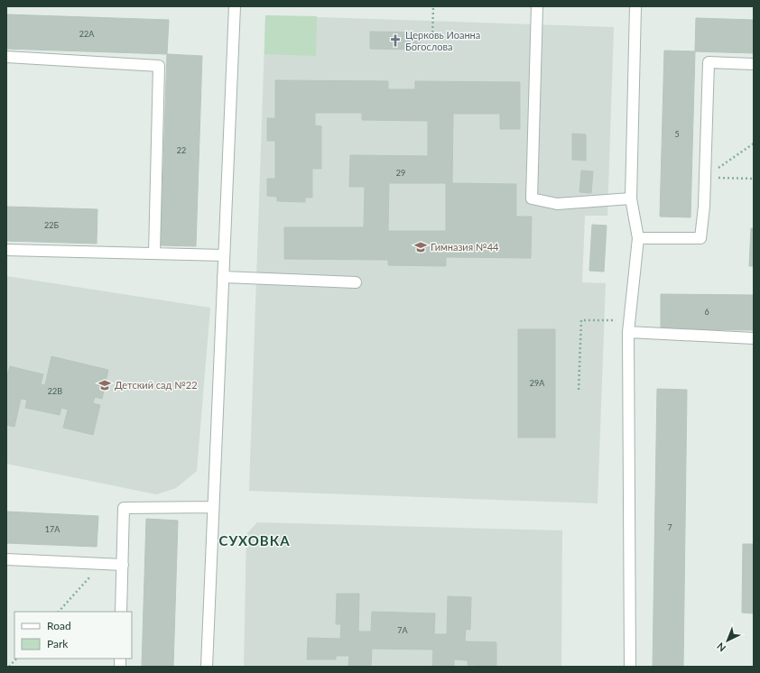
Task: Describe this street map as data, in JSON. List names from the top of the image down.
{
  "districts": ["СУХОВКА"],
  "places": {
    "church": ["Церковь Иоанна Богослова"],
    "school or university": ["Гимназия №44", "Детский сад №22"]
  },
  "house_numbers": [
    "22А",
    "5",
    "22",
    "29",
    "22Б",
    "6",
    "29А",
    "22В",
    "7",
    "17А",
    "7А"
  ],
  "legend": ["Road", "Park"],
  "north": "bottom left"
}
